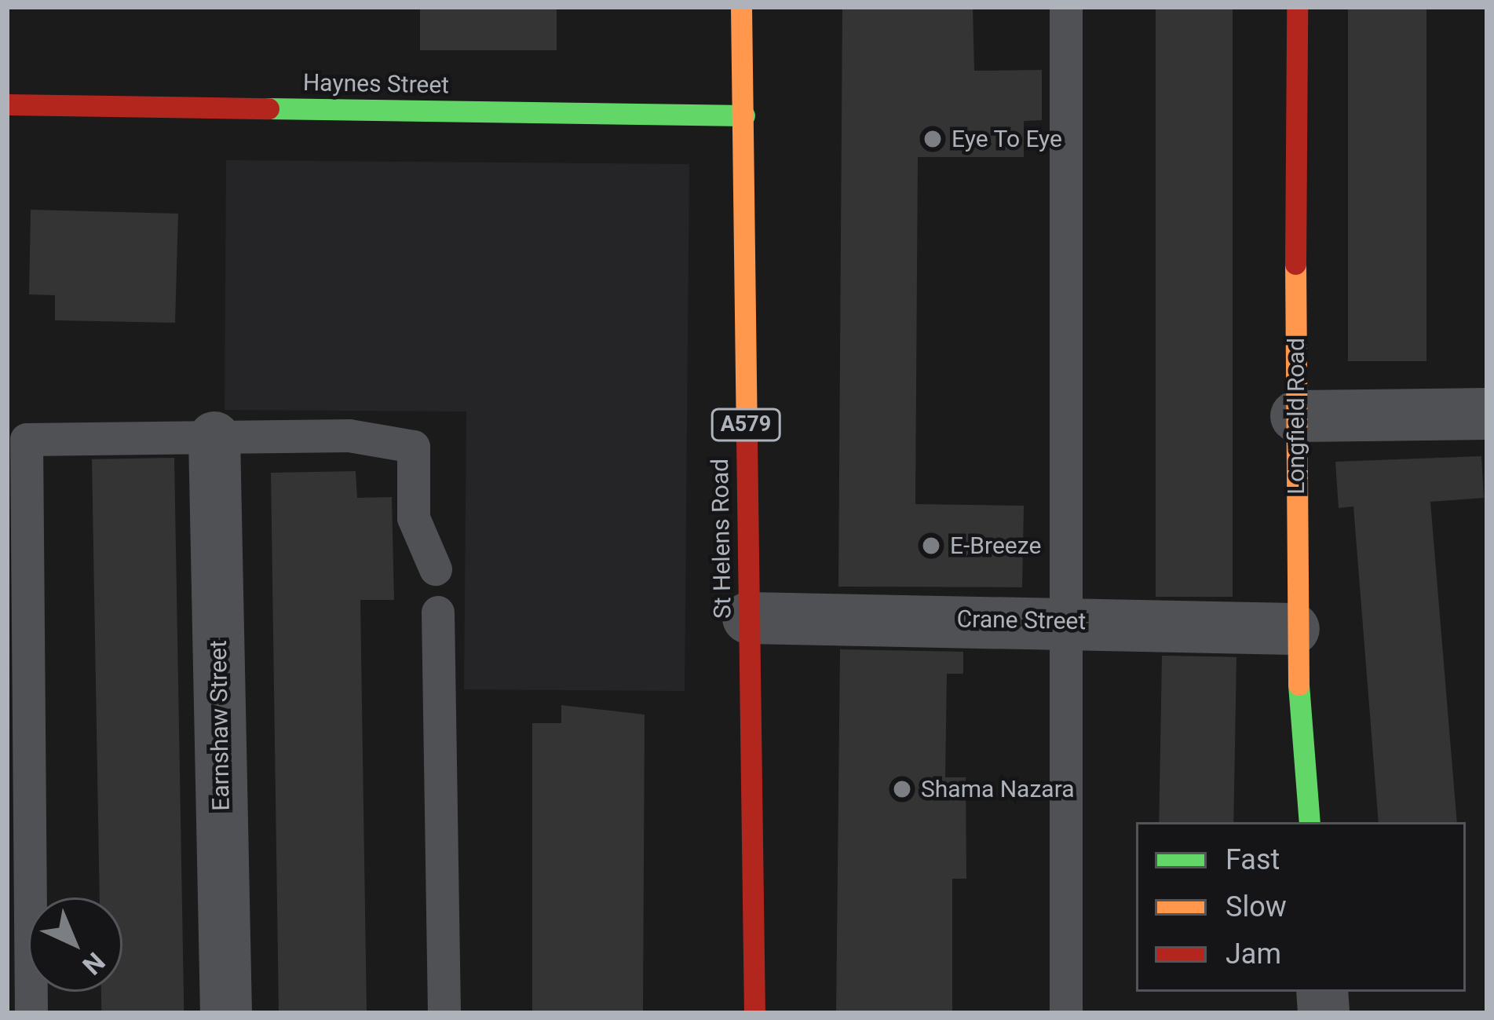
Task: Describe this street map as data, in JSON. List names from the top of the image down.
{
  "streets": {
    "street": [
      "Haynes Street",
      "Longfield Road",
      "A579",
      "St Helens Road",
      "Crane Street",
      "Earnshaw Street"
    ]
  },
  "crossings": [
    ["Haynes Street", "St Helens Road"],
    ["Longfield Road", "Crane Street"],
    ["St Helens Road", "Crane Street"]
  ],
  "places": ["Eye To Eye", "E-Breeze", "Shama Nazara"],
  "legend": ["Fast", "Slow", "Jam"],
  "north": "bottom right"
}
